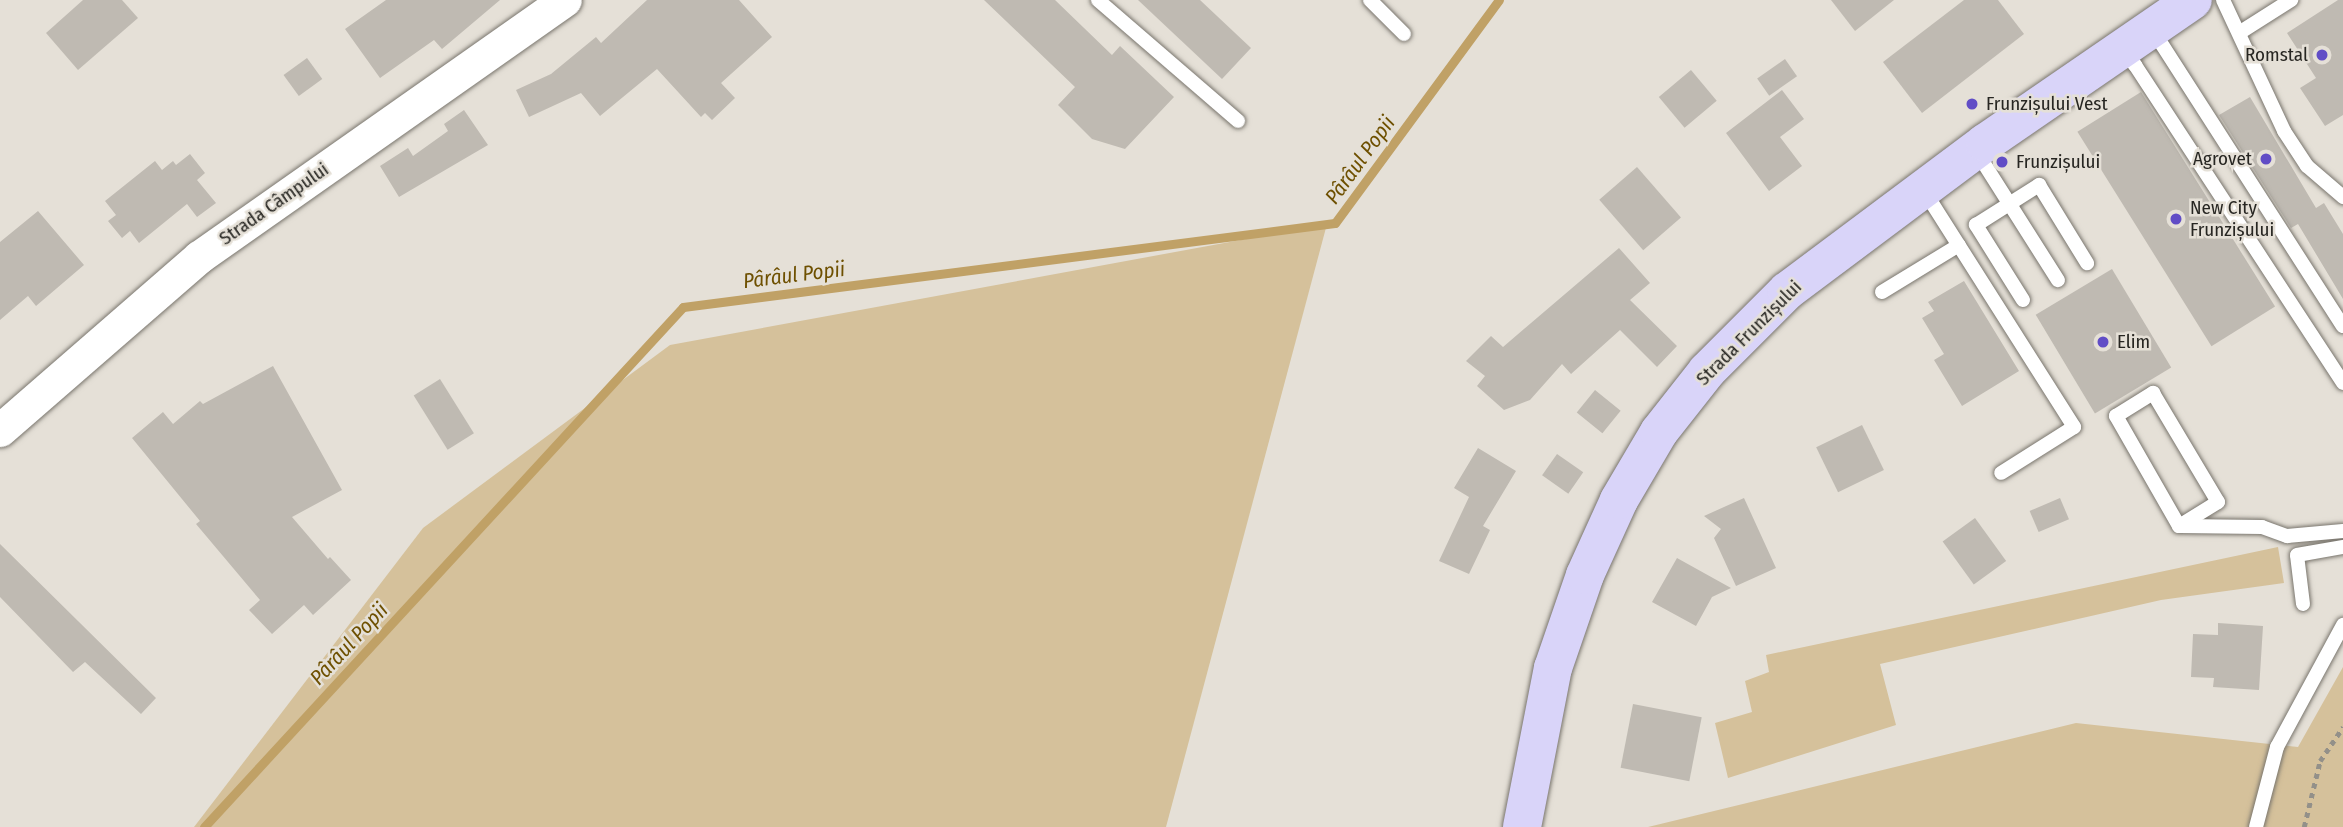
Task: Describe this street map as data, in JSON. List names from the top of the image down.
{
  "streets": {
    "main road": ["Strada Frunzișului"],
    "street": ["Strada Câmpului"]
  },
  "water": ["Pârâul Popii"],
  "places": [
    "Romstal",
    "Frunzișului Vest",
    "Agrovet",
    "Frunzișului",
    "New City Frunzișului",
    "Elim"
  ]
}
